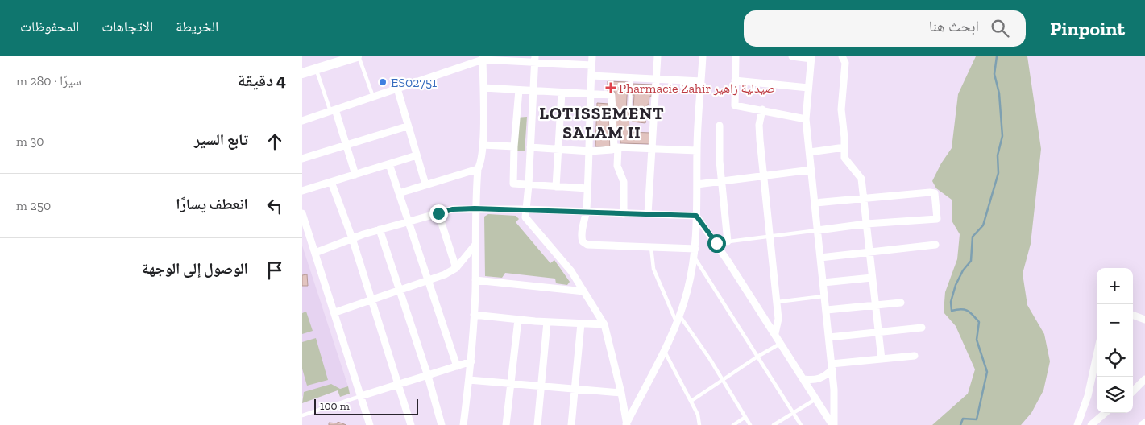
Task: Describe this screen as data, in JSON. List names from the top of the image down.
{
  "districts": ["LOTISSEMENT SALAM II"],
  "places": {
    "other": ["ES02751"],
    "health": ["Pharmacie Zahir صيدلية زاهير"]
  },
  "scale_bar": "100 m",
  "page": {
    "header": "Pinpoint",
    "search": "ابحث هنا",
    "nav": ["الخريطة", "الاتجاهات", "المحفوظات"],
    "heading": ["4 دقيقة", "سيرًا · 280 m"],
    "list": [
      ["تابع السير", "30 m"],
      ["انعطف يسارًا", "250 m"],
      "الوصول إلى الوجهة"
    ],
    "map_buttons": ["+", "−"],
    "scale": "100 m"
  }
}
